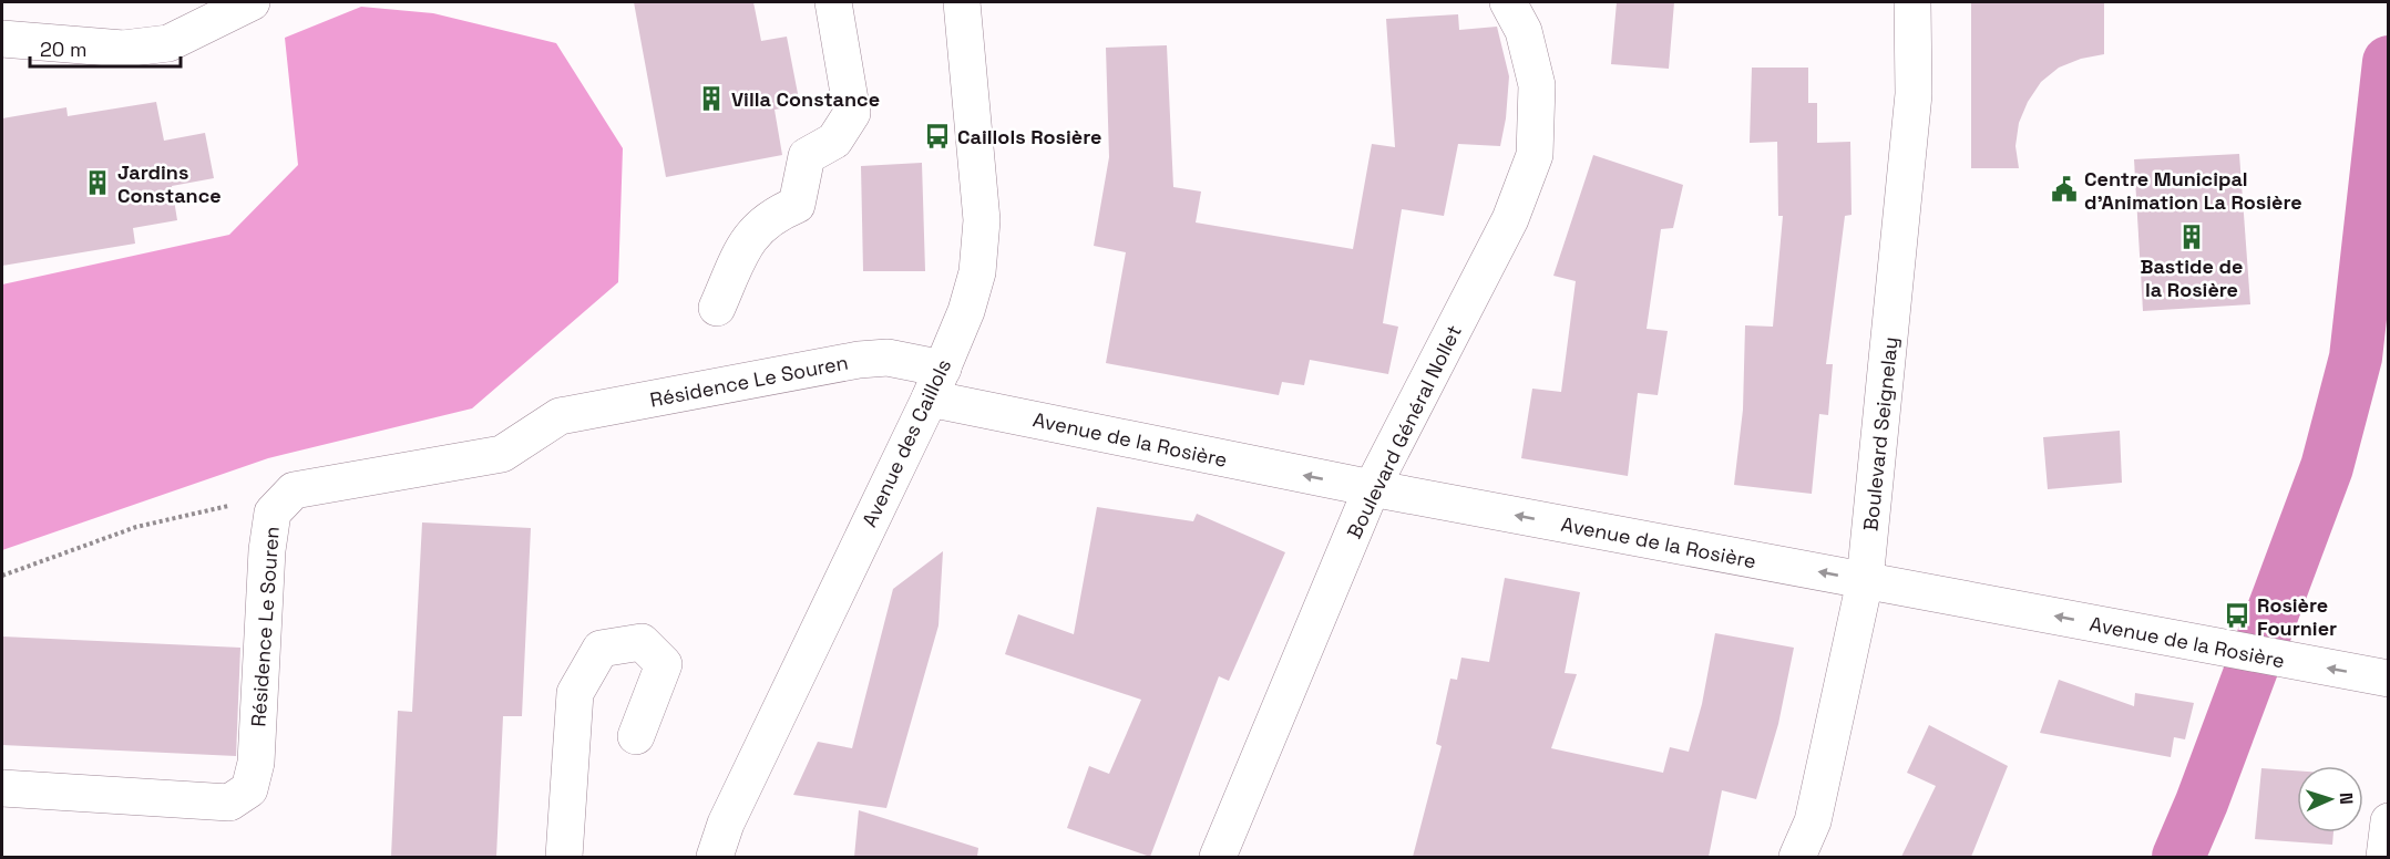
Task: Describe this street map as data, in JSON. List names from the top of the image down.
{
  "streets": {
    "street": [
      "Résidence Le Souren",
      "Boulevard Général Nollet",
      "Boulevard Seignelay",
      "Avenue de la Rosière",
      "Avenue des Caillols"
    ]
  },
  "crossings": [
    ["Résidence Le Souren", "Avenue de la Rosière"],
    ["Résidence Le Souren", "Avenue des Caillols"],
    ["Boulevard Général Nollet", "Avenue de la Rosière"],
    ["Boulevard Seignelay", "Avenue de la Rosière"],
    ["Avenue de la Rosière", "Avenue des Caillols"]
  ],
  "one_way": ["Avenue de la Rosière"],
  "places": {
    "building": ["Villa Constance", "Jardins Constance", "Bastide de la Rosière"],
    "bus stop": ["Caillols Rosière", "Rosière Fournier"],
    "public building": ["Centre Municipal d'Animation La Rosière"]
  },
  "scale_bar": "20 m",
  "north": "right"
}
